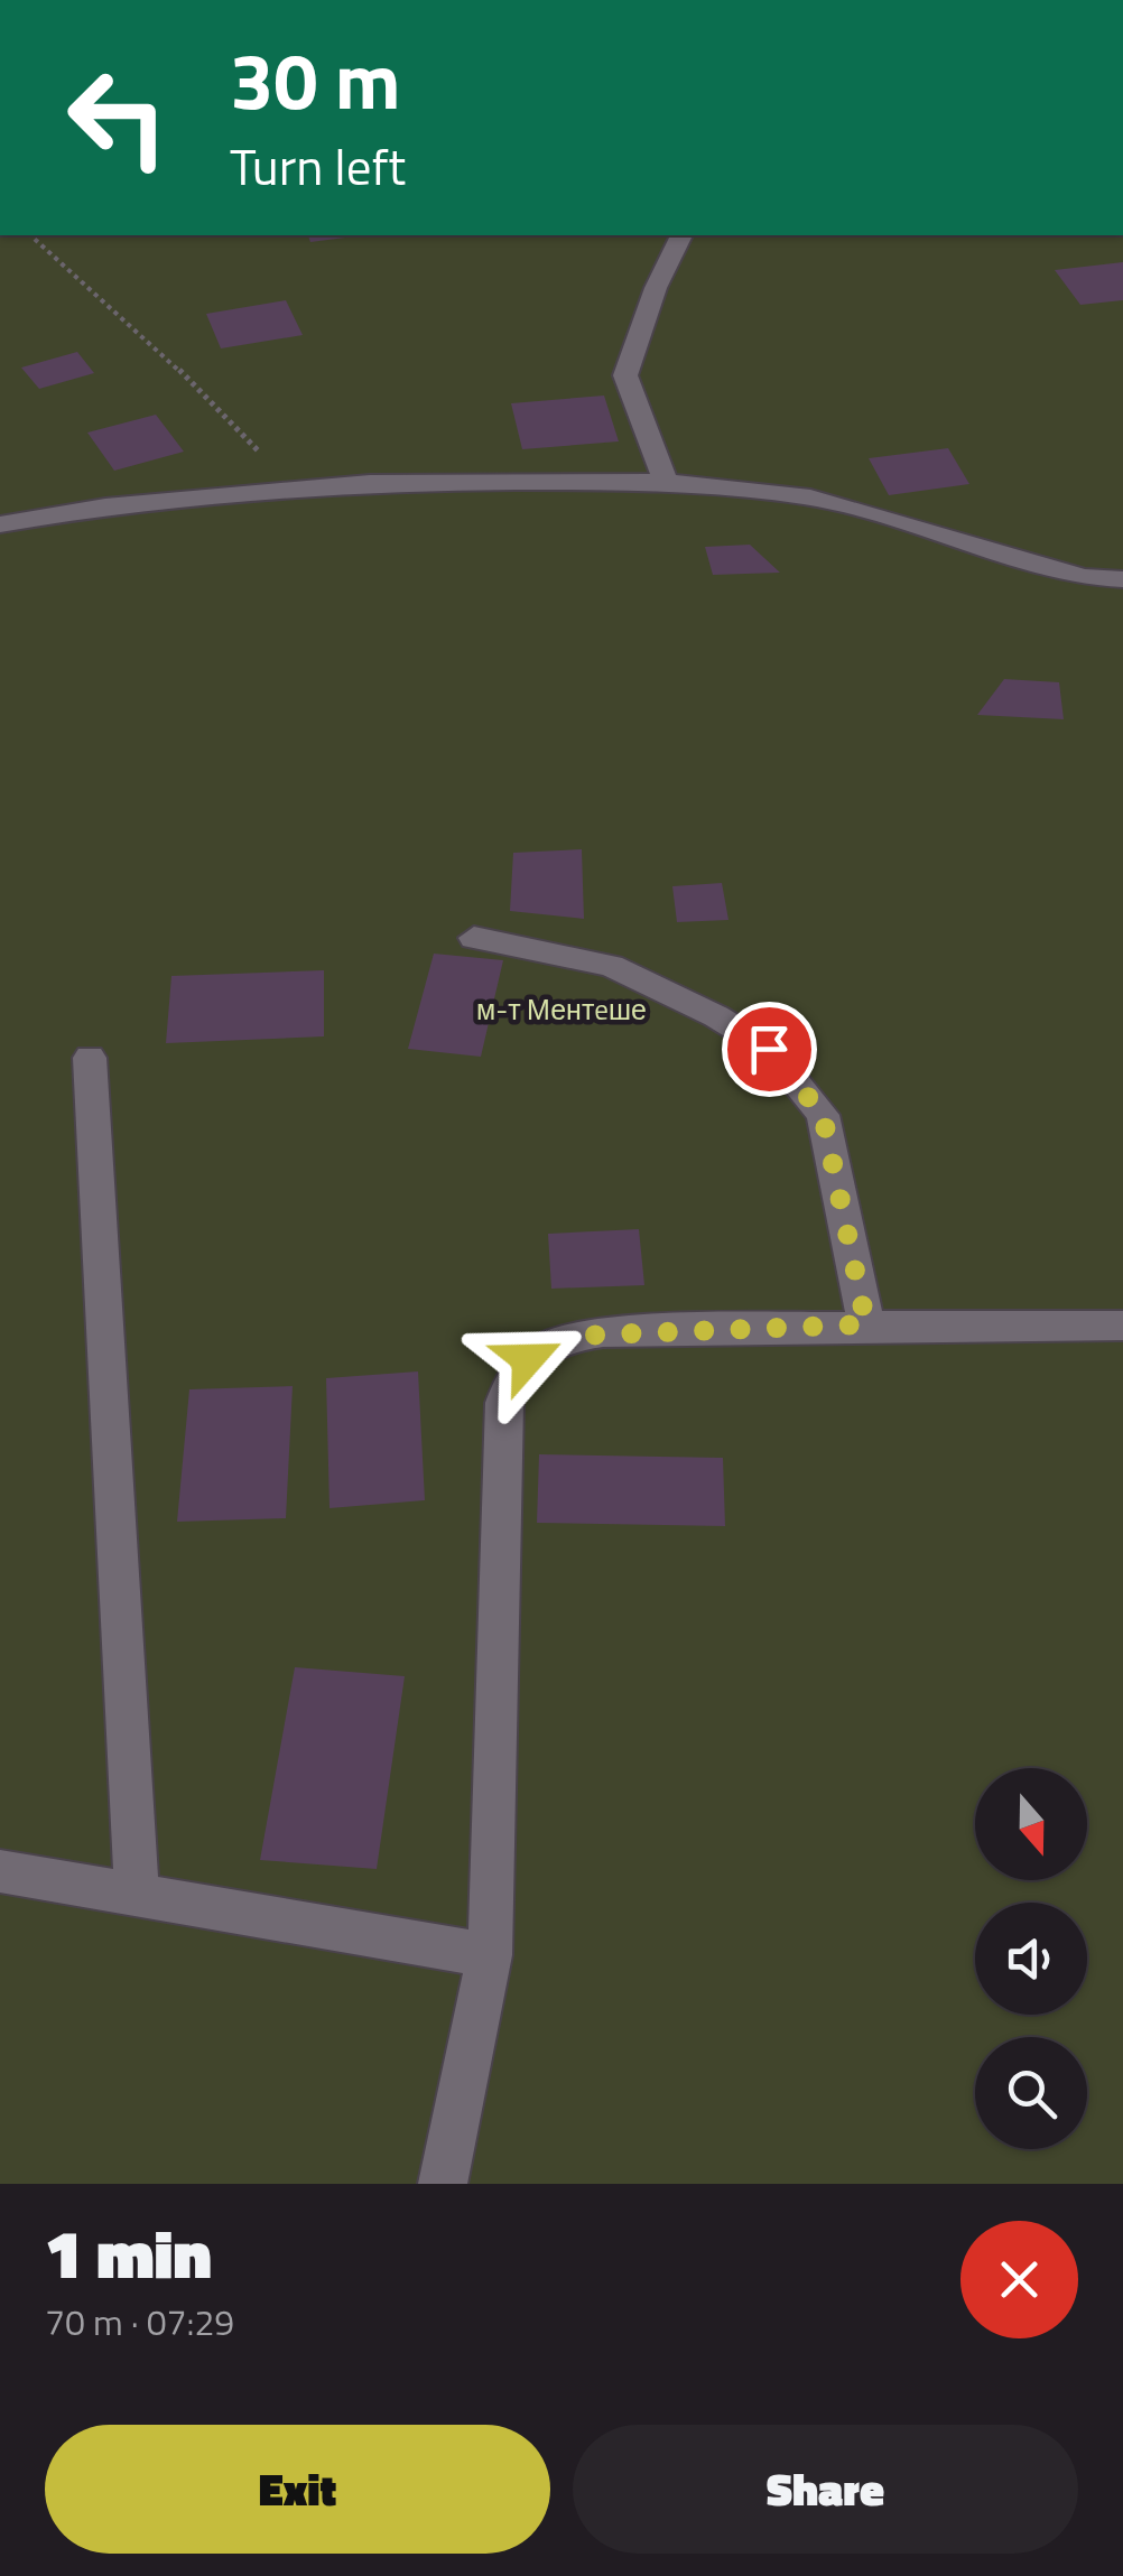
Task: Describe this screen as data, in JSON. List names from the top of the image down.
{
  "parks": ["м-т Ментeше"],
  "north": "bottom",
  "page": {
    "turn": ["30 m", "Turn left"],
    "heading": ["1 min", "70 m · 07:29"],
    "buttons": ["Exit", "Share"]
  }
}
